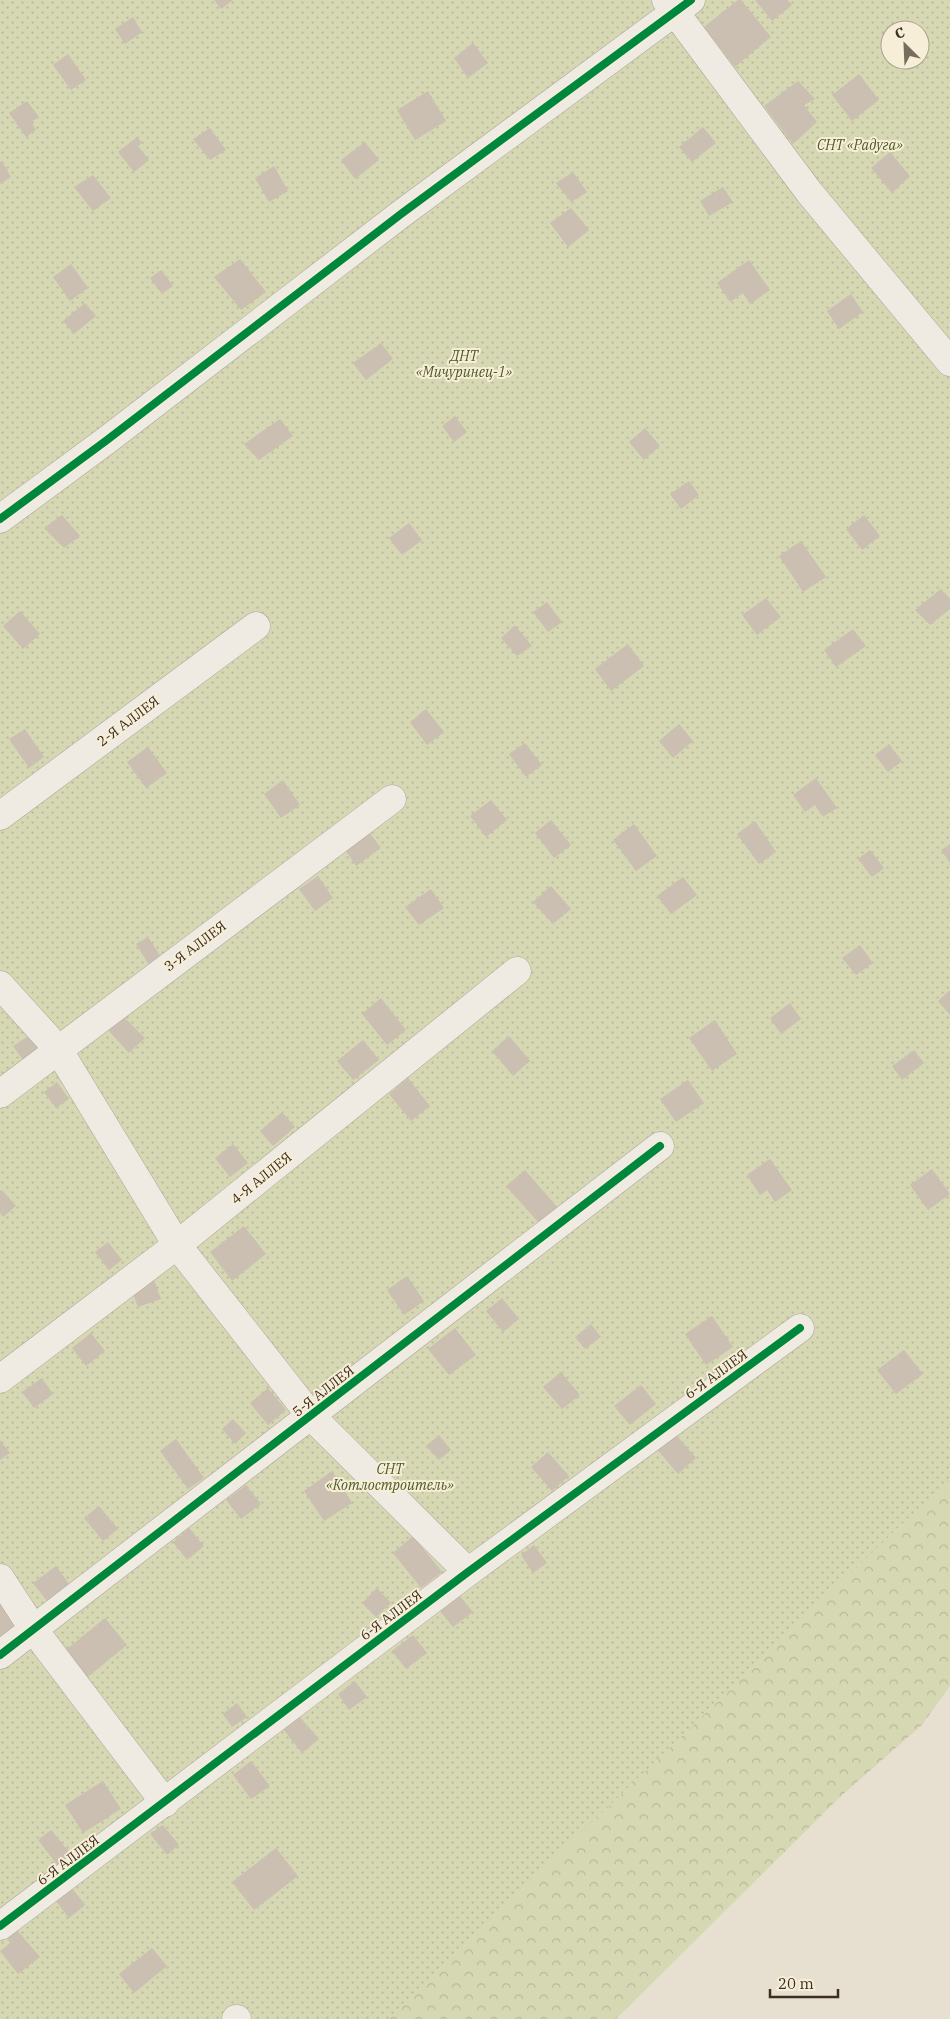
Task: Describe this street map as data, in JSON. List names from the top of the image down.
{
  "streets": {
    "street": [
      "2-Я АЛЛЕЯ",
      "3-Я АЛЛЕЯ",
      "4-Я АЛЛЕЯ",
      "6-Я АЛЛЕЯ",
      "5-Я АЛЛЕЯ"
    ]
  },
  "parks": ["СНТ «Радуга»", "ДНТ «Мичуринец-1»", "СНТ «Котлостроитель»"],
  "scale_bar": "20 m",
  "north": "top left"
}
